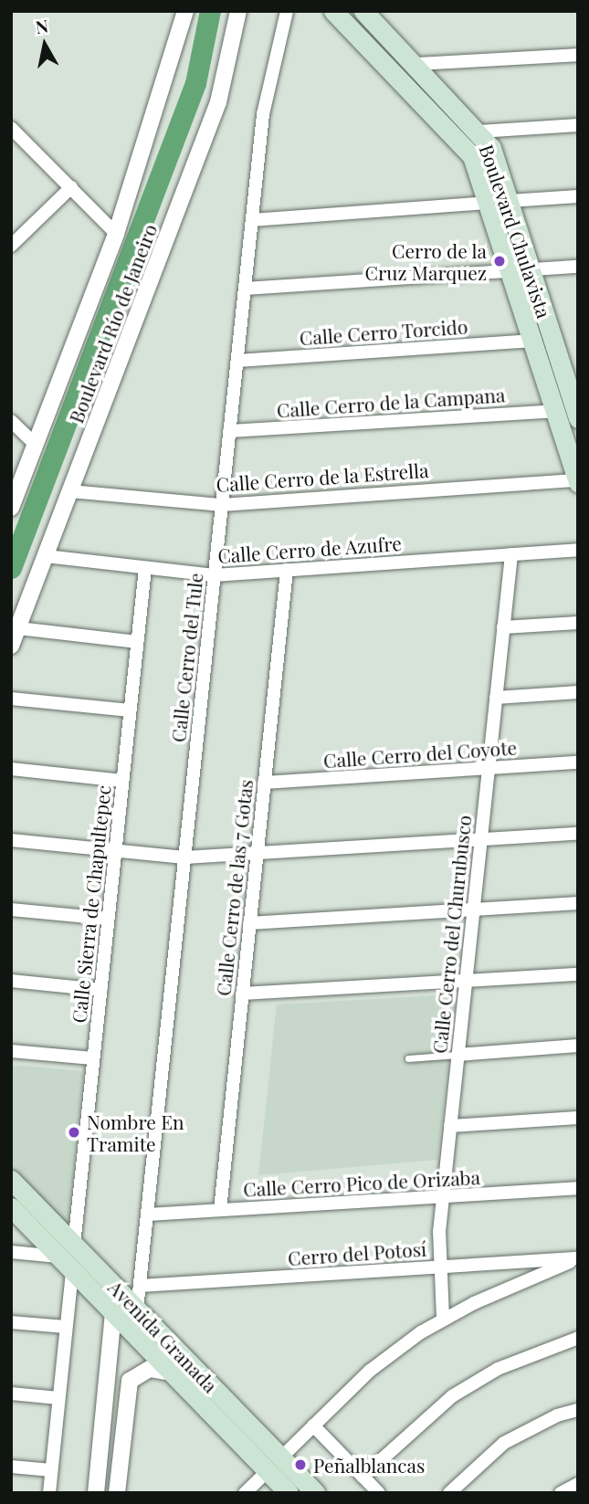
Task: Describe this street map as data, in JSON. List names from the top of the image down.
{
  "streets": {
    "main road": ["Boulevard Chulavista", "Avenida Granada"],
    "street": [
      "Boulevard Río de Janeiro",
      "Calle Cerro Torcido",
      "Calle Cerro de la Campana",
      "Calle Cerro de la Estrella",
      "Calle Cerro de Azufre",
      "Calle Cerro del Tule",
      "Calle Cerro del Coyote",
      "Calle Cerro de las 7 Gotas",
      "Calle Sierra de Chapultepec",
      "Calle Cerro del Churubusco",
      "Calle Cerro Pico de Orizaba",
      "Cerro del Potosí"
    ]
  },
  "crossings": [
    ["Boulevard Chulavista", "Calle Cerro Torcido"],
    ["Boulevard Chulavista", "Calle Cerro de la Campana"],
    ["Boulevard Chulavista", "Calle Cerro de la Estrella"],
    ["Boulevard Río de Janeiro", "Calle Cerro de la Estrella"],
    ["Boulevard Río de Janeiro", "Calle Cerro de Azufre"],
    ["Calle Cerro Torcido", "Calle Cerro del Tule"],
    ["Calle Cerro de la Campana", "Calle Cerro del Tule"],
    ["Calle Cerro de la Estrella", "Calle Cerro del Tule"],
    ["Calle Cerro de Azufre", "Calle Cerro del Tule"],
    ["Calle Cerro de Azufre", "Calle Cerro de las 7 Gotas"],
    ["Calle Cerro de Azufre", "Calle Sierra de Chapultepec"],
    ["Calle Cerro de Azufre", "Calle Cerro del Churubusco"],
    ["Calle Cerro del Tule", "Calle Cerro Pico de Orizaba"],
    ["Calle Cerro del Tule", "Cerro del Potosí"],
    ["Calle Cerro del Tule", "Avenida Granada"],
    ["Calle Cerro del Coyote", "Calle Cerro de las 7 Gotas"],
    ["Calle Cerro del Coyote", "Calle Cerro del Churubusco"],
    ["Calle Cerro de las 7 Gotas", "Calle Cerro Pico de Orizaba"],
    ["Calle Sierra de Chapultepec", "Avenida Granada"],
    ["Calle Cerro del Churubusco", "Calle Cerro Pico de Orizaba"],
    ["Calle Cerro del Churubusco", "Cerro del Potosí"]
  ],
  "places": ["Cerro de la Cruz Marquez", "Nombre En Tramite", "Peñalblancas"],
  "north": "top"
}
